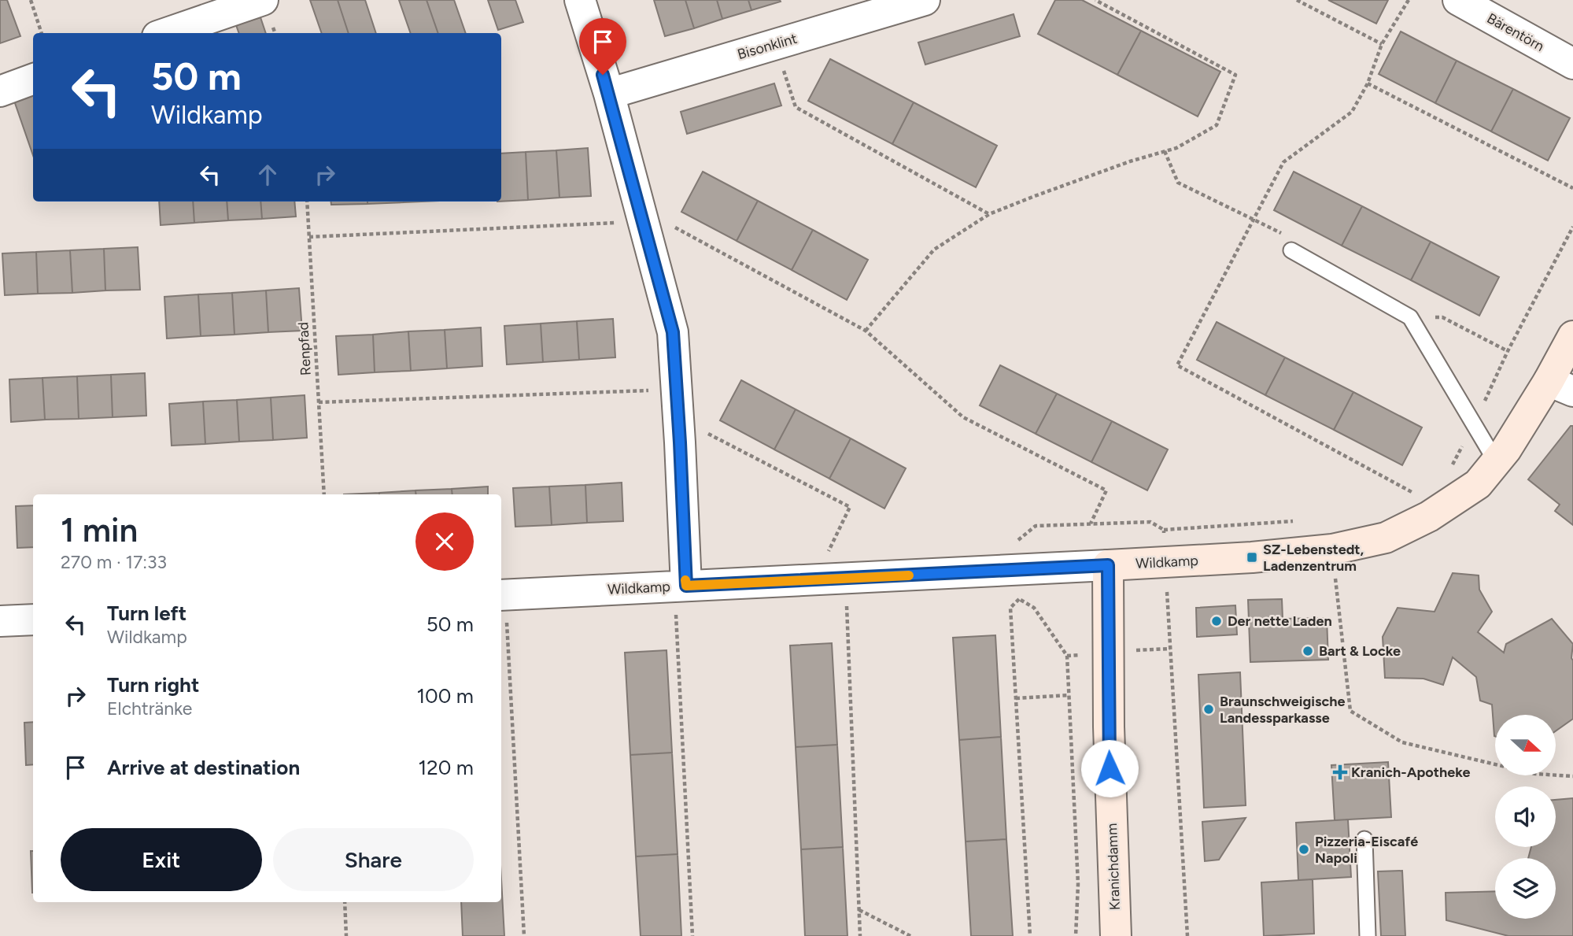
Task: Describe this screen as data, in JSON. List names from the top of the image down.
{
  "streets": {
    "street": [
      "Bärentörn",
      "Bisonklint",
      "Wildkamp",
      "Kranichdamm"
    ],
    "path": ["Renpfad"]
  },
  "crossings": [
    ["Wildkamp", "Kranichdamm"]
  ],
  "places": {
    "transit": ["SZ-Lebenstedt, Ladenzentrum"],
    "other": [
      "Der nette Laden",
      "Bart & Locke",
      "Braunschweigische Landessparkasse",
      "Pizzeria-Eiscafé Napoli"
    ],
    "health": ["Kranich-Apotheke"]
  },
  "north": "right",
  "page": {
    "turn": ["50 m", "Wildkamp"],
    "heading": ["1 min", "270 m · 17:33"],
    "list": [
      {
        "name": "Turn left",
        "note": "Wildkamp",
        "value": "50 m"
      },
      {
        "name": "Turn right",
        "note": "Elchtränke",
        "value": "100 m"
      },
      {
        "name": "Arrive at destination",
        "value": "120 m"
      }
    ],
    "buttons": ["Exit", "Share"]
  }
}
